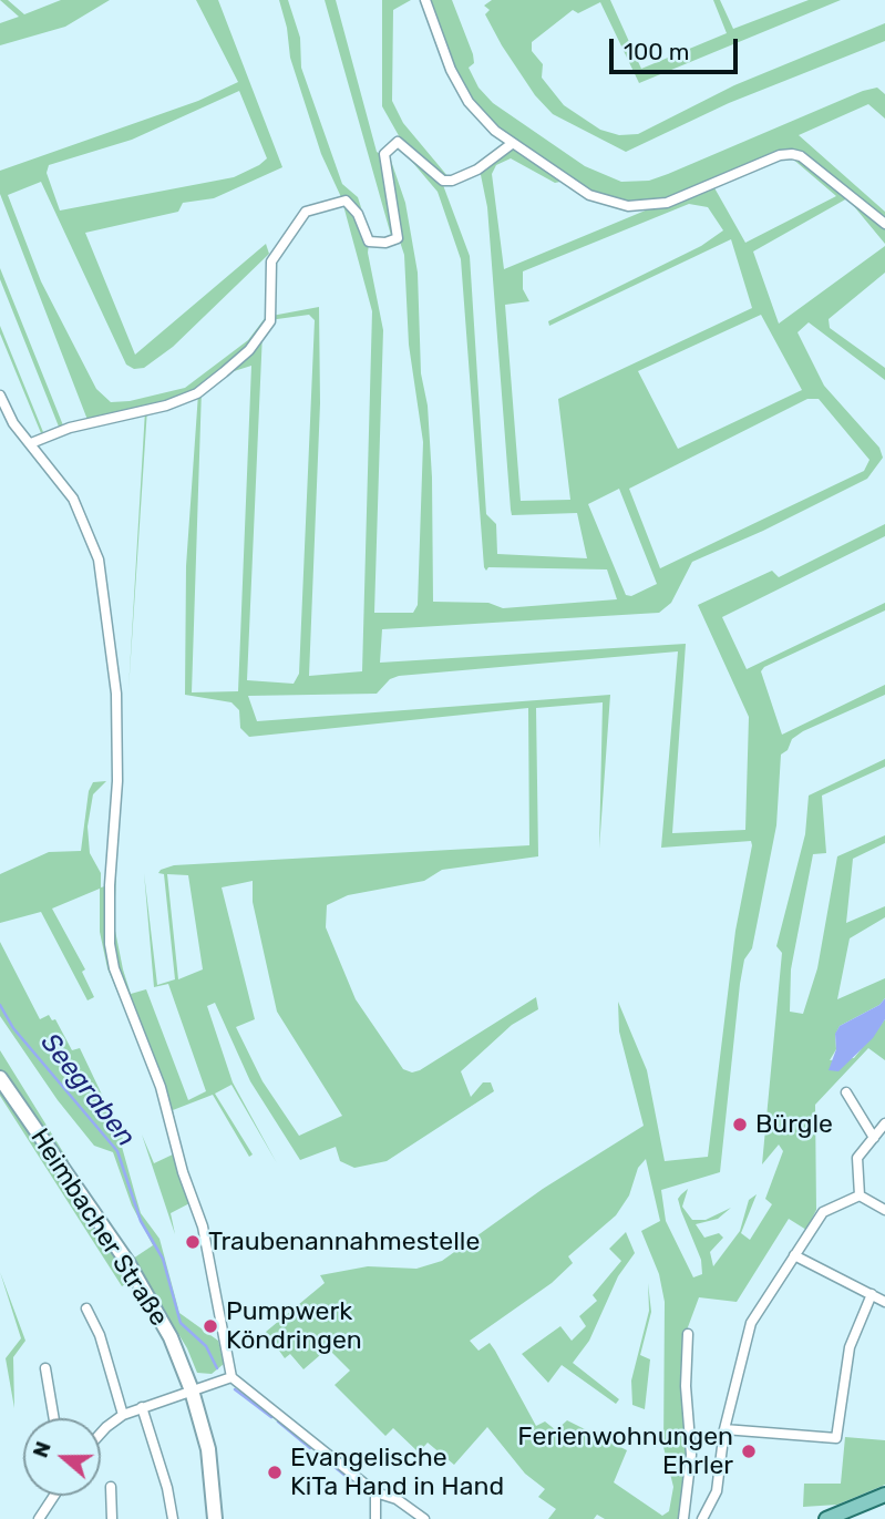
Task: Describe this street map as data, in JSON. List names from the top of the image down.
{
  "streets": {
    "street": ["Heimbacher Straße"]
  },
  "water": ["Seegraben"],
  "places": [
    "Bürgle",
    "Traubenannahmestelle",
    "Pumpwerk Köndringen",
    "Ferienwohnungen Ehrler",
    "Evangelische KiTa Hand in Hand"
  ],
  "scale_bar": "100 m",
  "north": "left"
}
